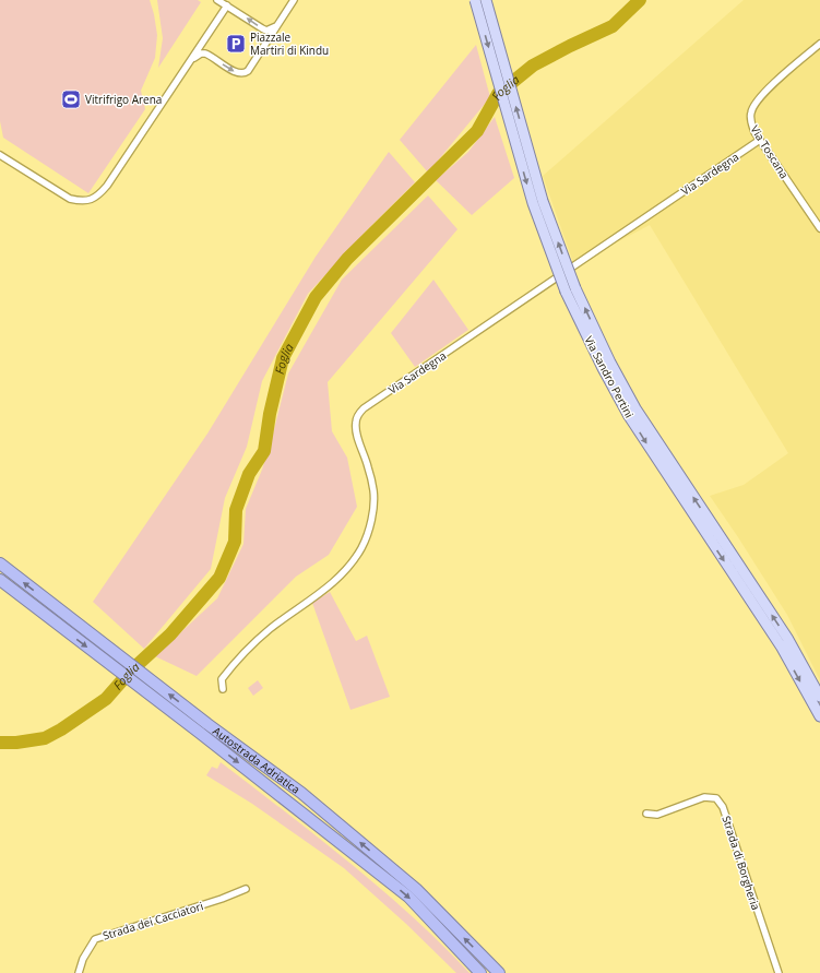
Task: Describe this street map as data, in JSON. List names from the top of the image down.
{
  "streets": {
    "highway": ["Autostrada Adriatica"],
    "main road": ["Via Sandro Pertini"],
    "street": [
      "Via Toscana",
      "Via Sardegna",
      "Strada di Borgheria",
      "Strada dei Cacciatori"
    ]
  },
  "crossings": [
    ["Via Toscana", "Via Sardegna"]
  ],
  "water": ["Foglia"],
  "places": {
    "parking": ["Piazzale Martiri di Kindu"],
    "sports": ["Vitrifrigo Arena"]
  }
}
